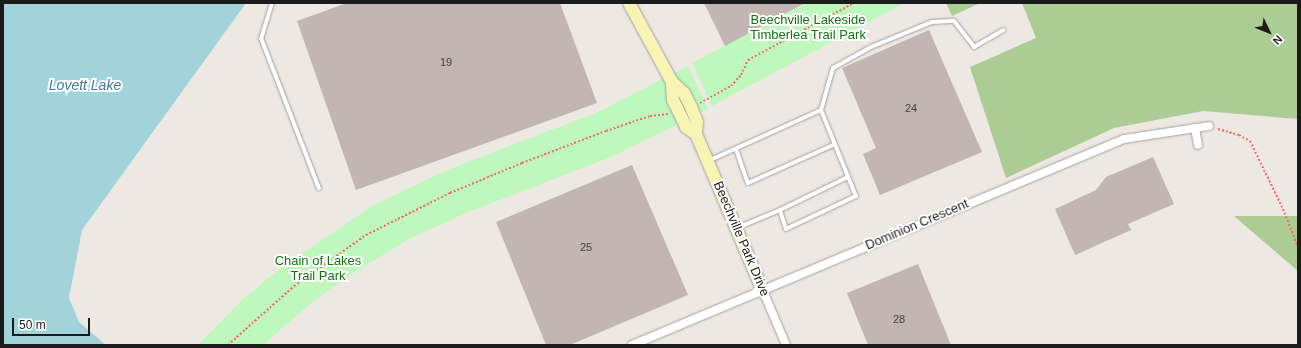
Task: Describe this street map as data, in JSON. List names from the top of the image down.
{
  "streets": {
    "street": ["Dominion Crescent", "Beechville Park Drive"]
  },
  "crossings": [
    ["Dominion Crescent", "Beechville Park Drive"]
  ],
  "water": ["Lovett Lake"],
  "parks": ["Beechville Lakeside Timberlea Trail Park", "Chain of Lakes Trail Park"],
  "house_numbers": [
    "19",
    "24",
    "25",
    "28"
  ],
  "scale_bar": "50 m",
  "north": "bottom right"
}
